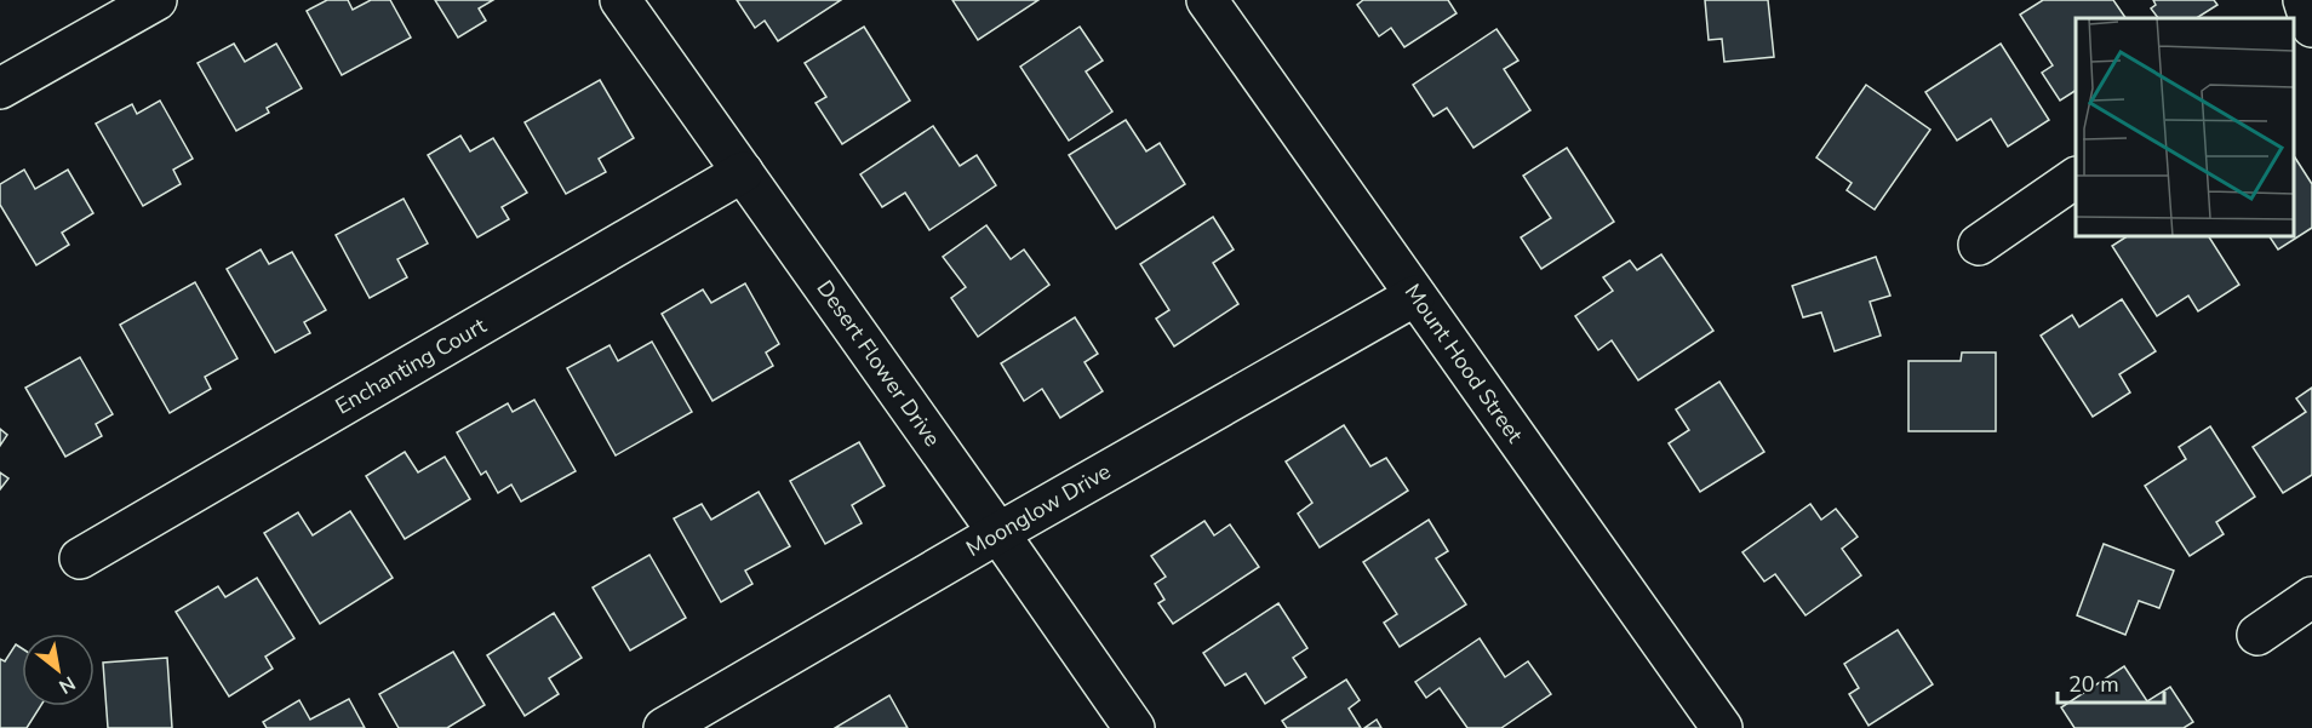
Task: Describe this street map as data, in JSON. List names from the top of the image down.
{
  "streets": {
    "street": [
      "Desert Flower Drive",
      "Mount Hood Street",
      "Enchanting Court",
      "Moonglow Drive"
    ]
  },
  "crossings": [
    ["Desert Flower Drive", "Enchanting Court"],
    ["Desert Flower Drive", "Moonglow Drive"],
    ["Mount Hood Street", "Moonglow Drive"]
  ],
  "scale_bar": "20 m",
  "north": "bottom right"
}
